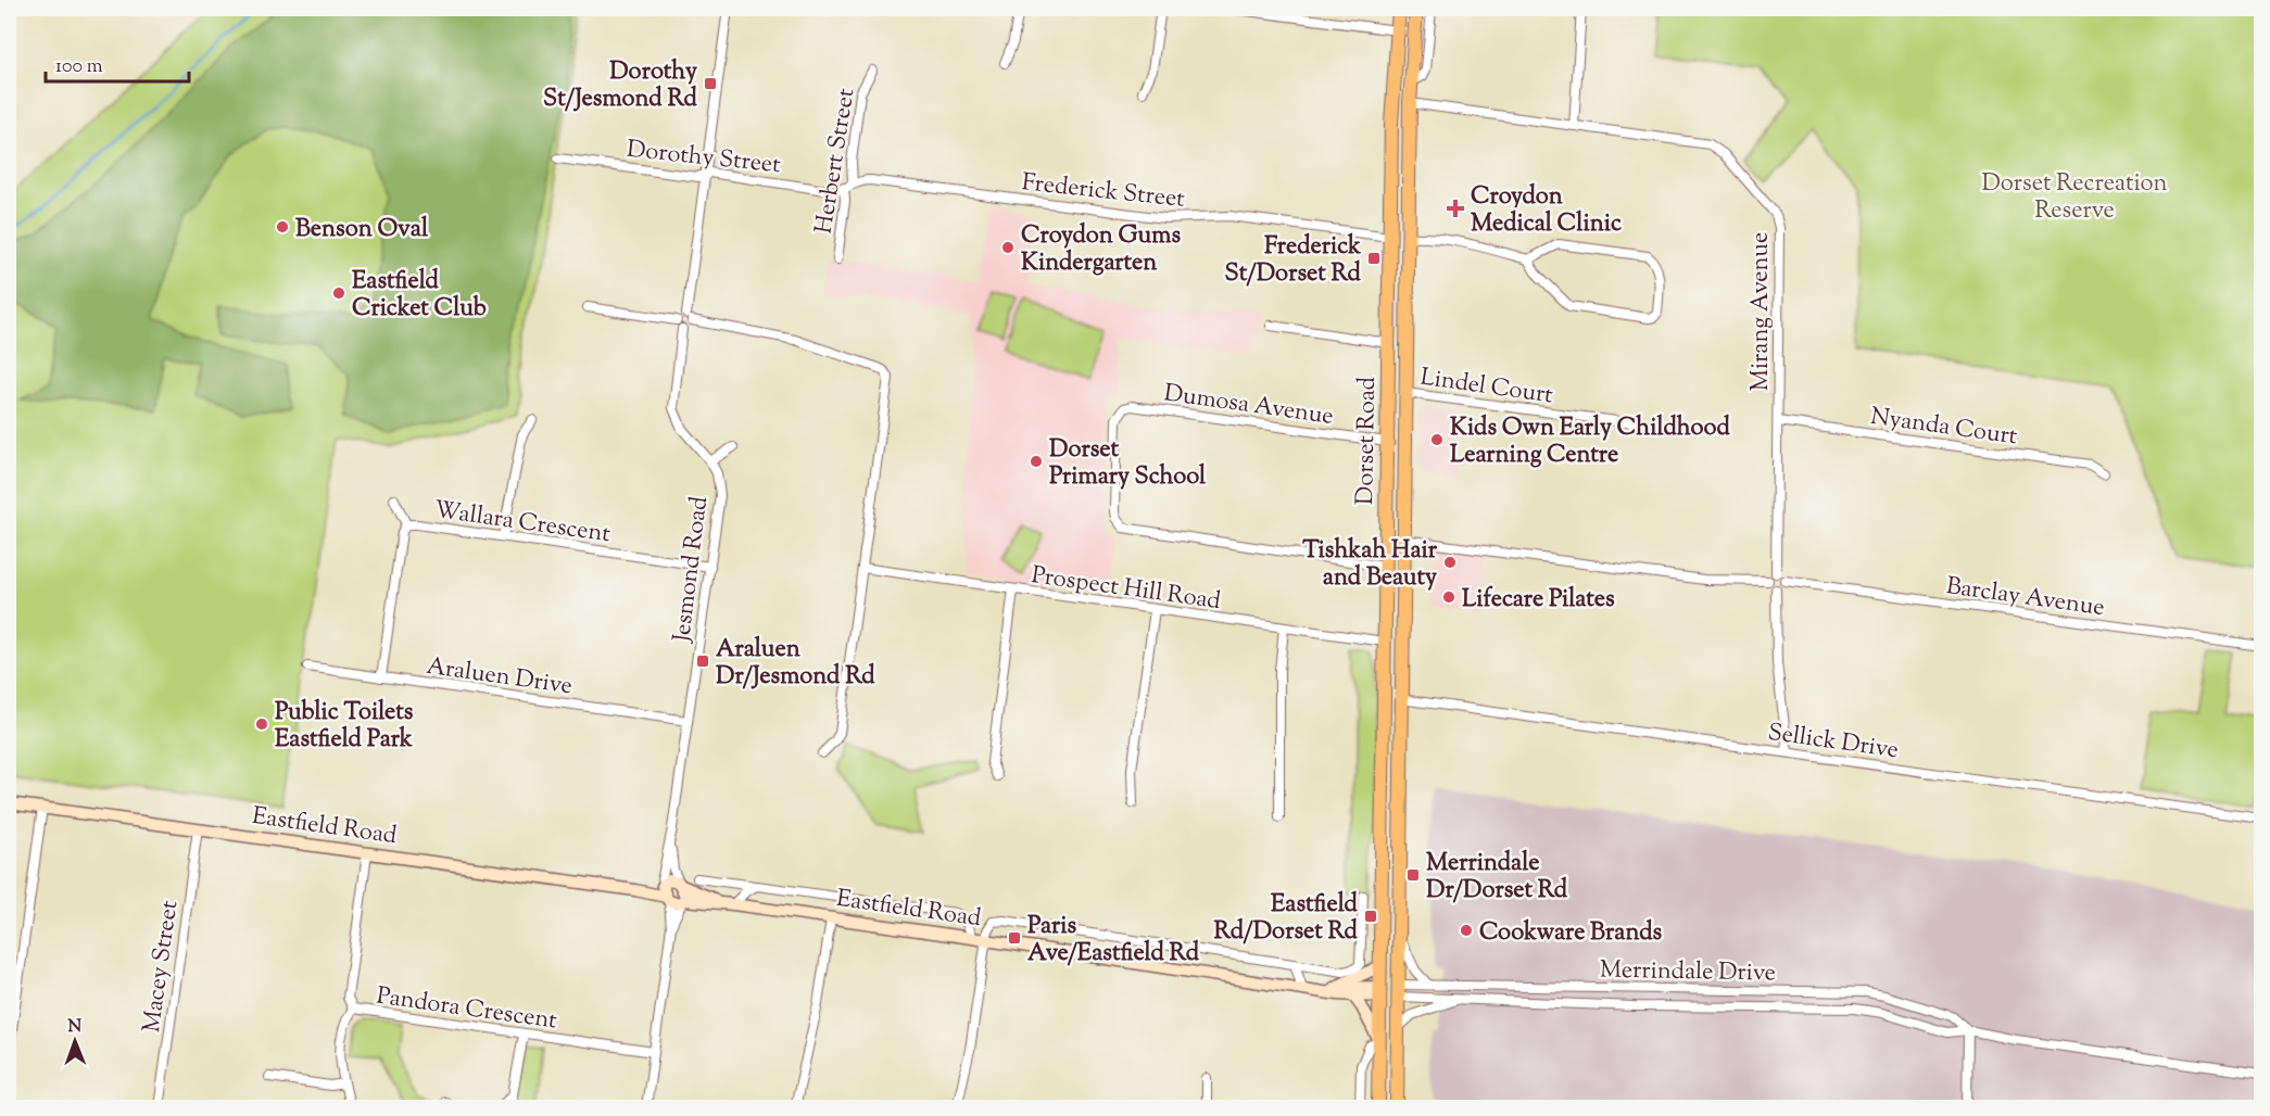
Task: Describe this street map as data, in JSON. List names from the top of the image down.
{
  "streets": {
    "main road": ["Dorset Road", "Eastfield Road"],
    "street": [
      "Dorothy Street",
      "Herbert Street",
      "Frederick Street",
      "Mirang Avenue",
      "Lindel Court",
      "Dumosa Avenue",
      "Nyanda Court",
      "Wallara Crescent",
      "Jesmond Road",
      "Prospect Hill Road",
      "Barclay Avenue",
      "Araluen Drive",
      "Sellick Drive",
      "Macey Street",
      "Merrindale Drive",
      "Pandora Crescent"
    ]
  },
  "crossings": [
    ["Dorothy Street", "Herbert Street"],
    ["Herbert Street", "Frederick Street"],
    ["Frederick Street", "Dorset Road"],
    ["Mirang Avenue", "Nyanda Court"],
    ["Mirang Avenue", "Dorset Road"],
    ["Mirang Avenue", "Barclay Avenue"],
    ["Lindel Court", "Dorset Road"],
    ["Dumosa Avenue", "Dorset Road"],
    ["Dorset Road", "Prospect Hill Road"],
    ["Dorset Road", "Sellick Drive"],
    ["Dorset Road", "Eastfield Road"],
    ["Dorset Road", "Merrindale Drive"],
    ["Wallara Crescent", "Jesmond Road"],
    ["Wallara Crescent", "Araluen Drive"],
    ["Jesmond Road", "Araluen Drive"],
    ["Jesmond Road", "Eastfield Road"],
    ["Eastfield Road", "Macey Street"],
    ["Eastfield Road", "Merrindale Drive"],
    ["Eastfield Road", "Pandora Crescent"]
  ],
  "parks": ["Dorset Recreation Reserve"],
  "places": {
    "transit": [
      "Dorothy St/Jesmond Rd",
      "Frederick St/Dorset Rd",
      "Araluen Dr/Jesmond Rd",
      "Merrindale Dr/Dorset Rd",
      "Eastfield Rd/Dorset Rd",
      "Paris Ave/Eastfield Rd"
    ],
    "health": ["Croydon Medical Clinic"],
    "other": [
      "Benson Oval",
      "Croydon Gums Kindergarten",
      "Eastfield Cricket Club",
      "Kids Own Early Childhood Learning Centre",
      "Dorset Primary School",
      "Tishkah Hair and Beauty",
      "Lifecare Pilates",
      "Public Toilets Eastfield Park",
      "Cookware Brands"
    ]
  },
  "scale_bar": "100 m",
  "north": "top"
}
